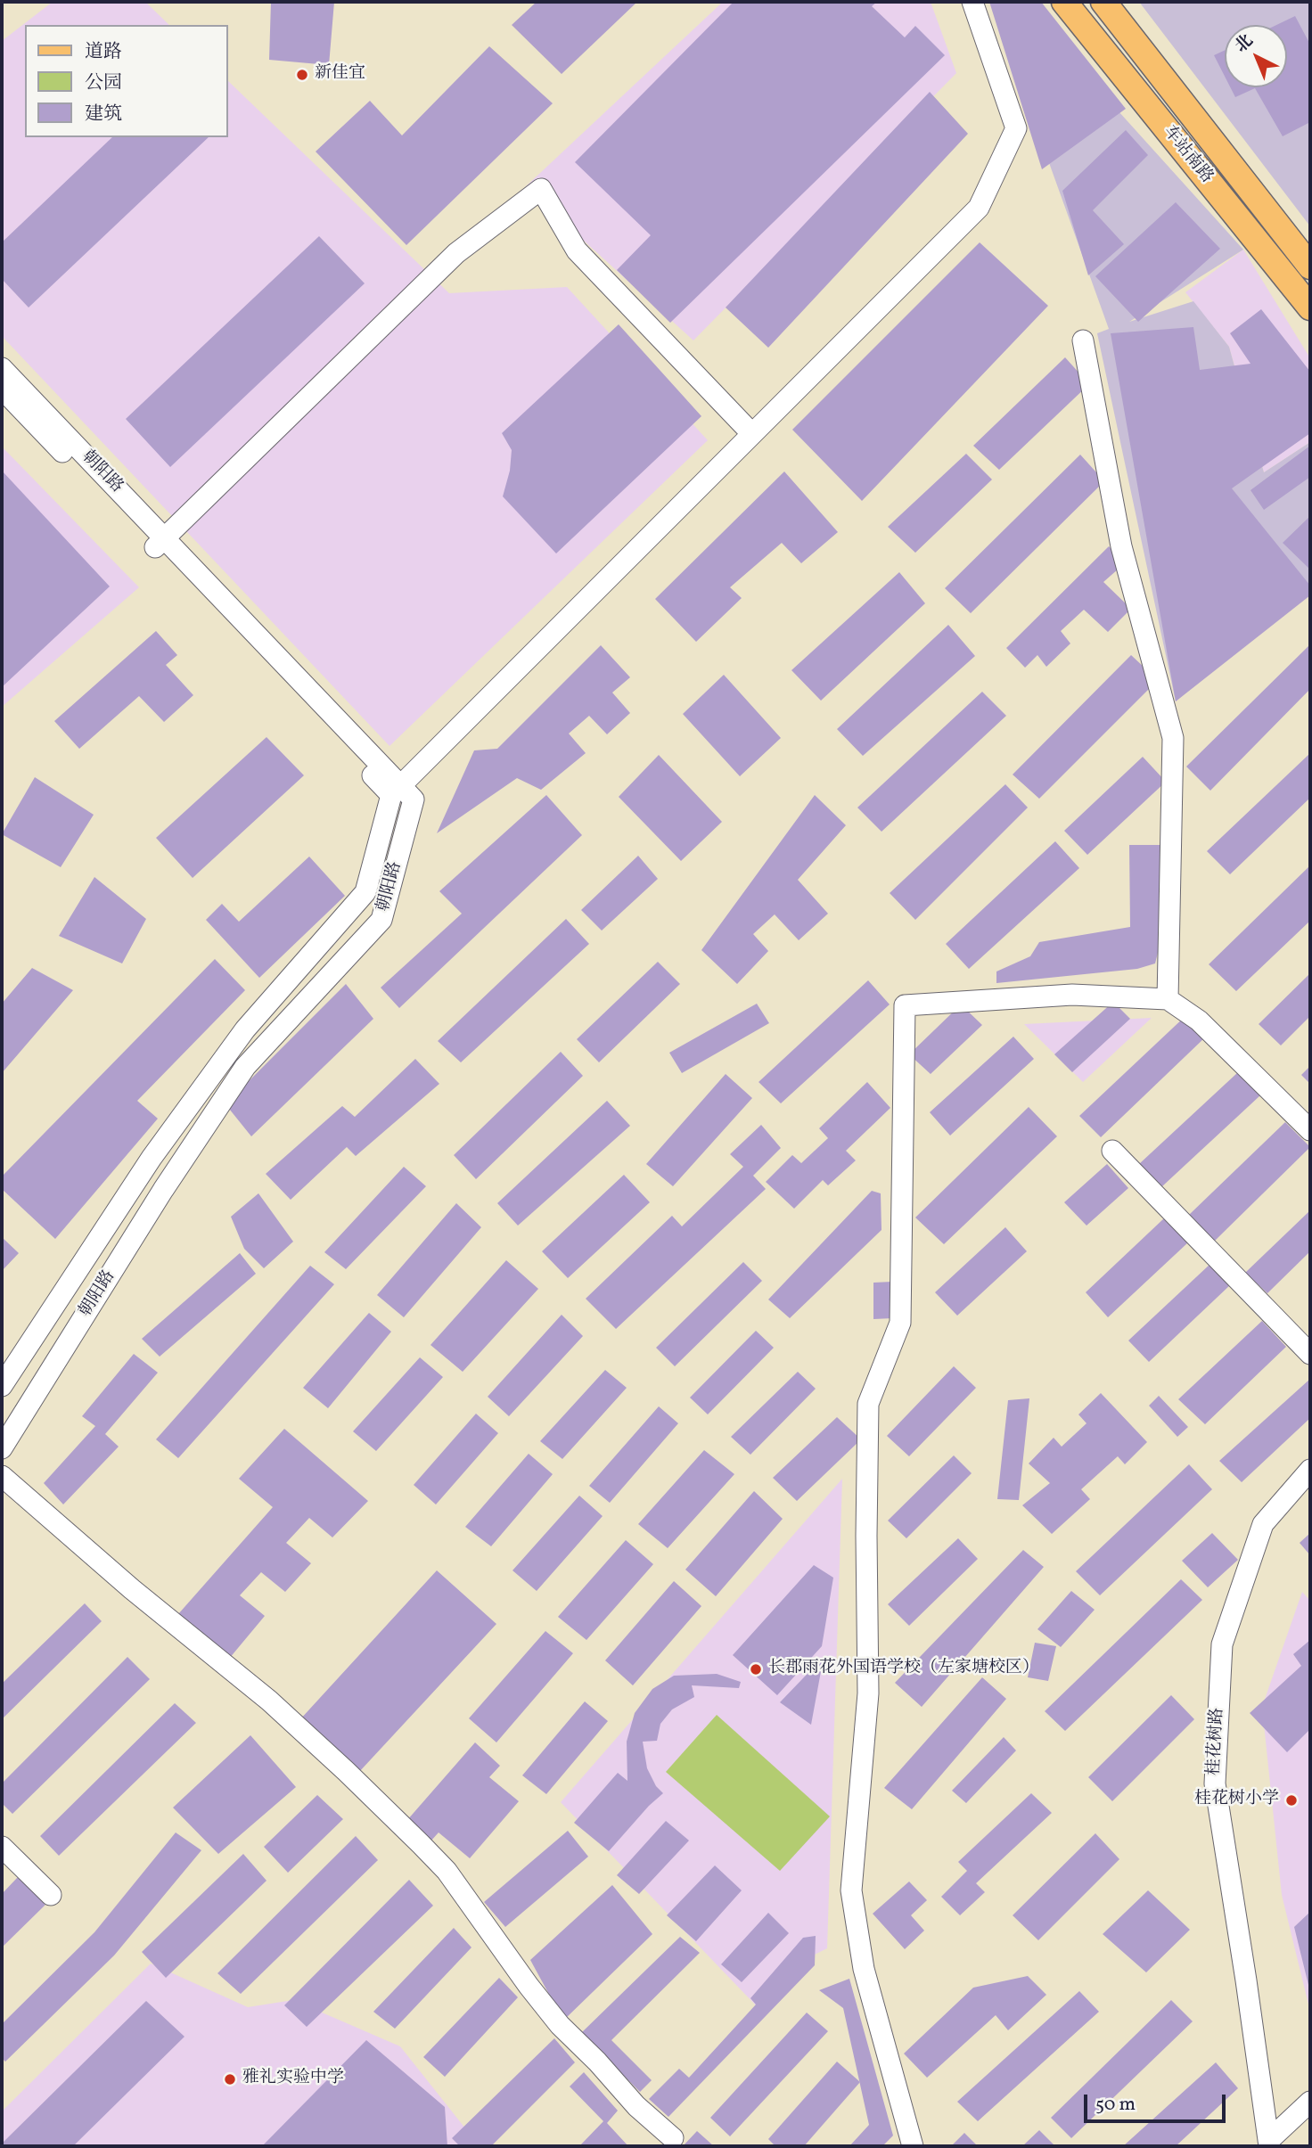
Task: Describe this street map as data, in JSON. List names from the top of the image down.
{
  "streets": {
    "main road": ["车站南路"],
    "street": ["朝阳路", "桂花树路"]
  },
  "places": [
    "新佳宜",
    "长郡雨花外国语学校（左家塘校区）",
    "桂花树小学",
    "雅礼实验中学"
  ],
  "legend": ["道路", "公园", "建筑"],
  "scale_bar": "50 m",
  "north": "top left"
}
